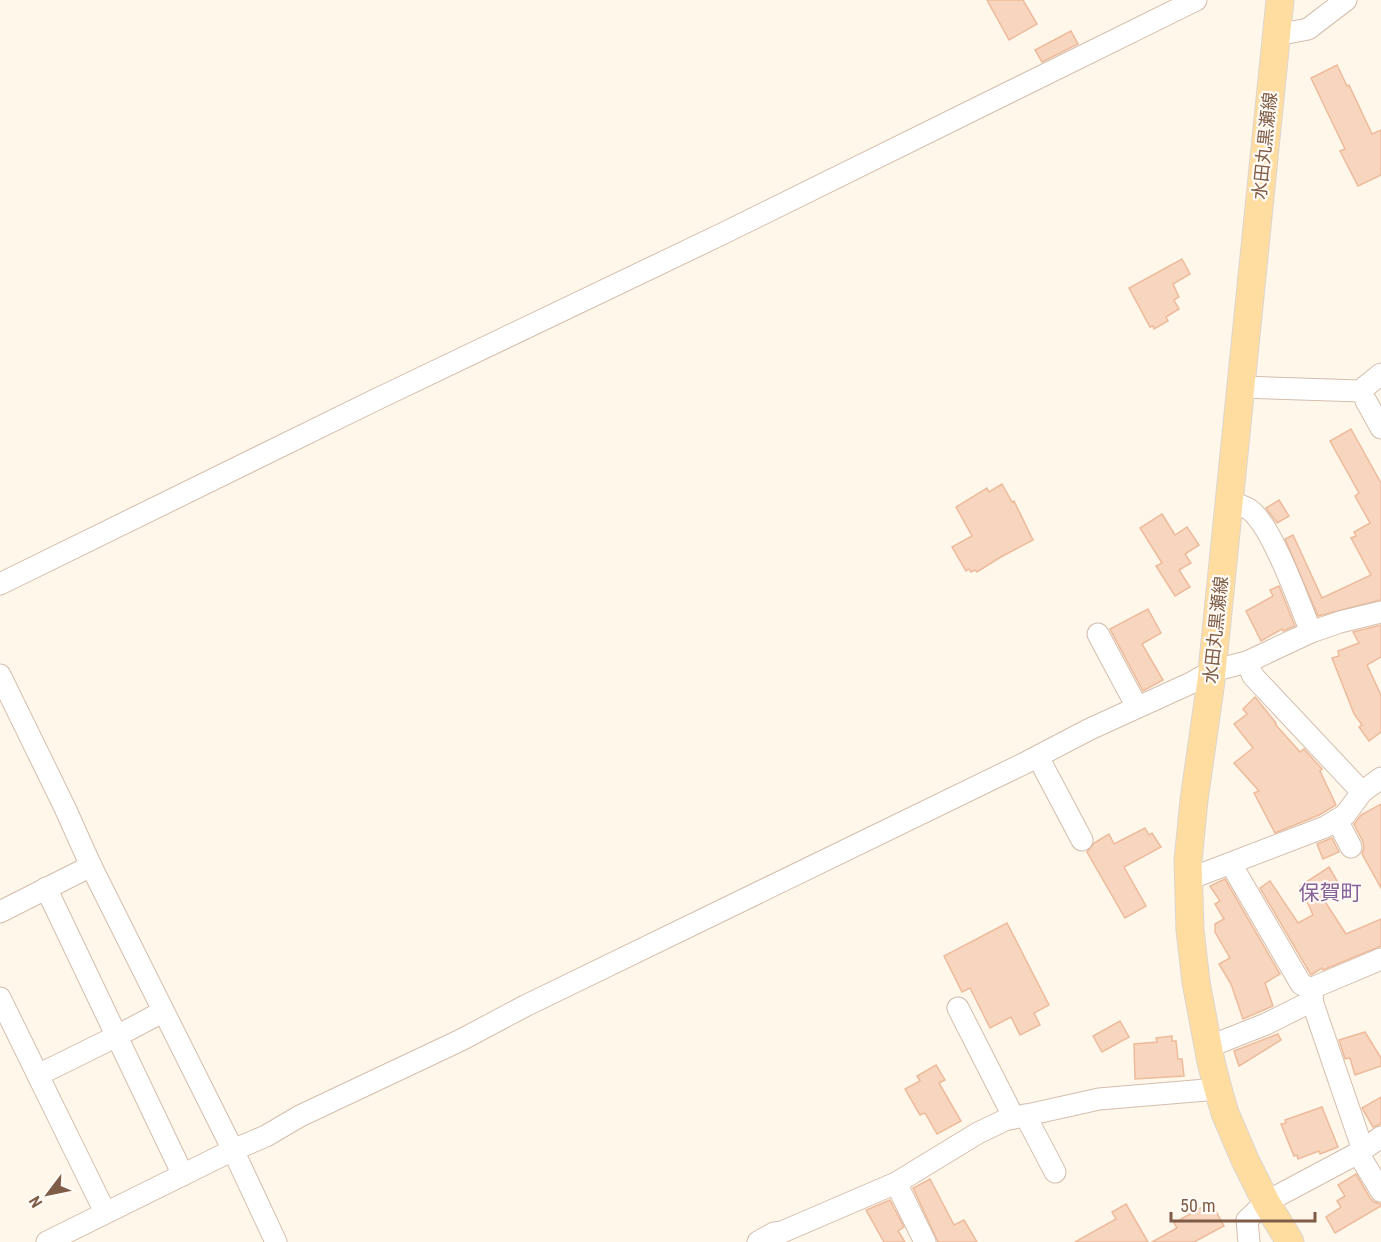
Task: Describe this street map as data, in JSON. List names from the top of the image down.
{
  "streets": {
    "main road": ["水田丸黒瀬線"]
  },
  "districts": ["保賀町"],
  "scale_bar": "50 m",
  "north": "bottom left"
}
